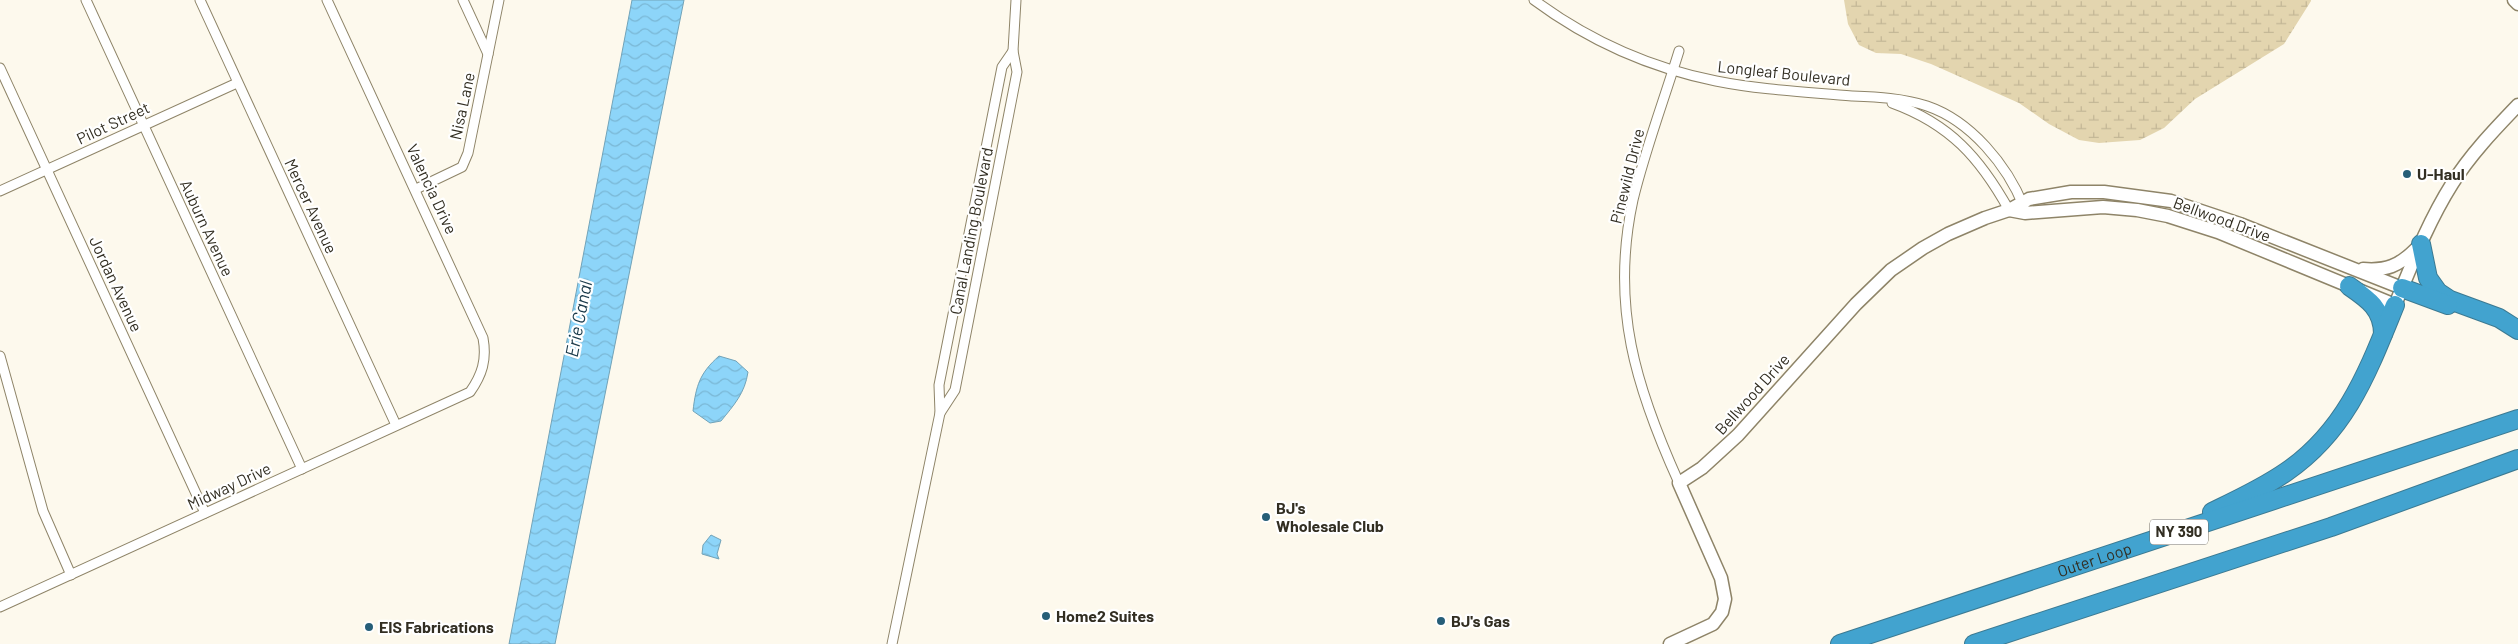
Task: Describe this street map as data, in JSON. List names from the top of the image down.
{
  "streets": {
    "highway": ["NY 390", "Outer Loop"],
    "street": [
      "Longleaf Boulevard",
      "Nisa Lane",
      "Pilot Street",
      "Pinewild Drive",
      "Valencia Drive",
      "Mercer Avenue",
      "Bellwood Drive",
      "Auburn Avenue",
      "Canal Landing Boulevard",
      "Jordan Avenue",
      "Midway Drive"
    ]
  },
  "crossings": [
    ["Longleaf Boulevard", "Pinewild Drive"],
    ["Longleaf Boulevard", "Bellwood Drive"],
    ["Nisa Lane", "Valencia Drive"],
    ["Pilot Street", "Mercer Avenue"],
    ["Pilot Street", "Auburn Avenue"],
    ["Pilot Street", "Jordan Avenue"],
    ["Pinewild Drive", "Bellwood Drive"],
    ["Valencia Drive", "Midway Drive"],
    ["Mercer Avenue", "Midway Drive"],
    ["Auburn Avenue", "Midway Drive"],
    ["Jordan Avenue", "Midway Drive"]
  ],
  "water": ["Erie Canal"],
  "places": [
    "U-Haul",
    "BJ's Wholesale Club",
    "Home2 Suites",
    "BJ's Gas",
    "EIS Fabrications"
  ]
}
